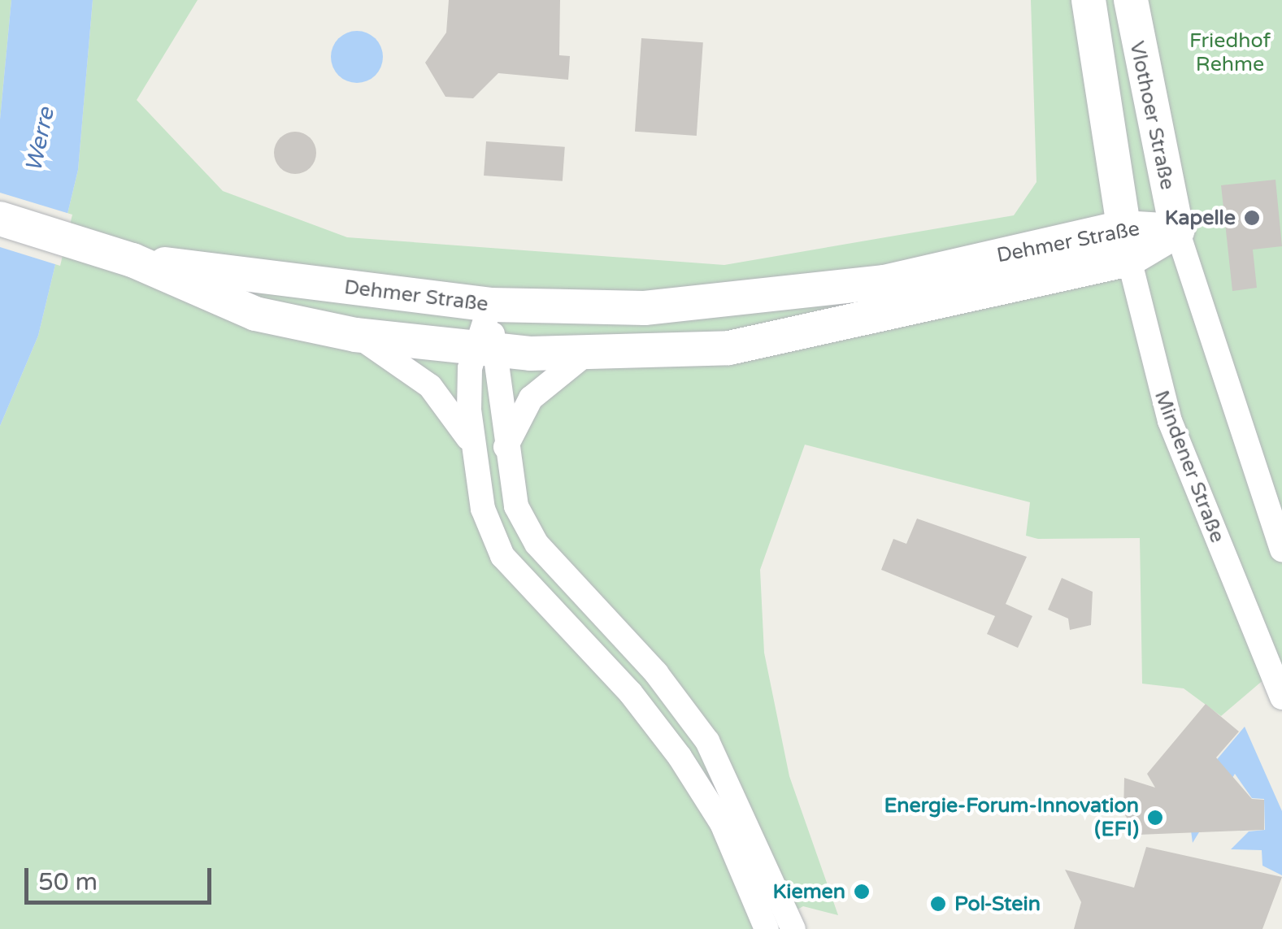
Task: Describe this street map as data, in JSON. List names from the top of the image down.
{
  "streets": {
    "main road": ["Vlothoer Straße", "Dehmer Straße"],
    "street": ["Mindener Straße"]
  },
  "crossings": [
    ["Vlothoer Straße", "Dehmer Straße"],
    ["Dehmer Straße", "Mindener Straße"]
  ],
  "water": ["Werre"],
  "parks": ["Friedhof Rehme"],
  "places": [
    "Kapelle",
    "Energie-Forum-Innovation (EFI)",
    "Kiemen",
    "Pol-Stein"
  ],
  "scale_bar": "50 m"
}
